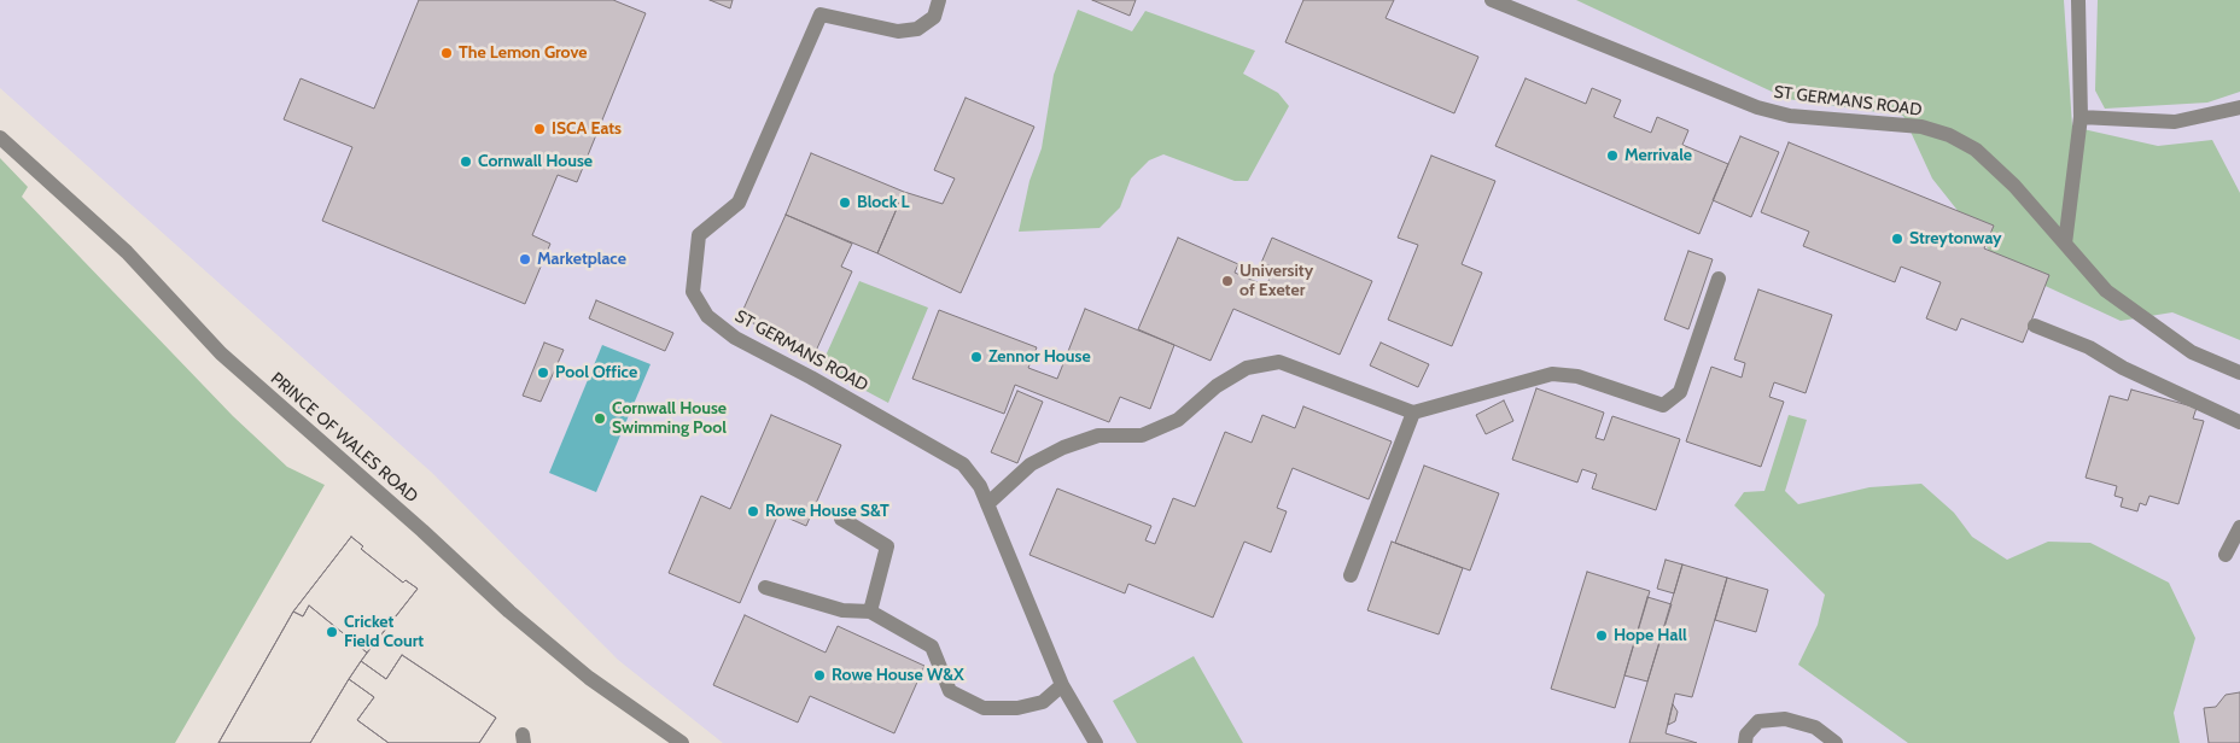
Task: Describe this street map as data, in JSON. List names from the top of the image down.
{
  "streets": {
    "street": ["ST GERMANS ROAD", "PRINCE OF WALES ROAD"]
  },
  "places": [
    "The Lemon Grove",
    "ISCA Eats",
    "Merrivale",
    "Cornwall House",
    "Block L",
    "Streytonway",
    "Marketplace",
    "University of Exeter",
    "Zennor House",
    "Pool Office",
    "Cornwall House Swimming Pool",
    "Rowe House S&T",
    "Cricket Field Court",
    "Hope Hall",
    "Rowe House W&X"
  ]
}
